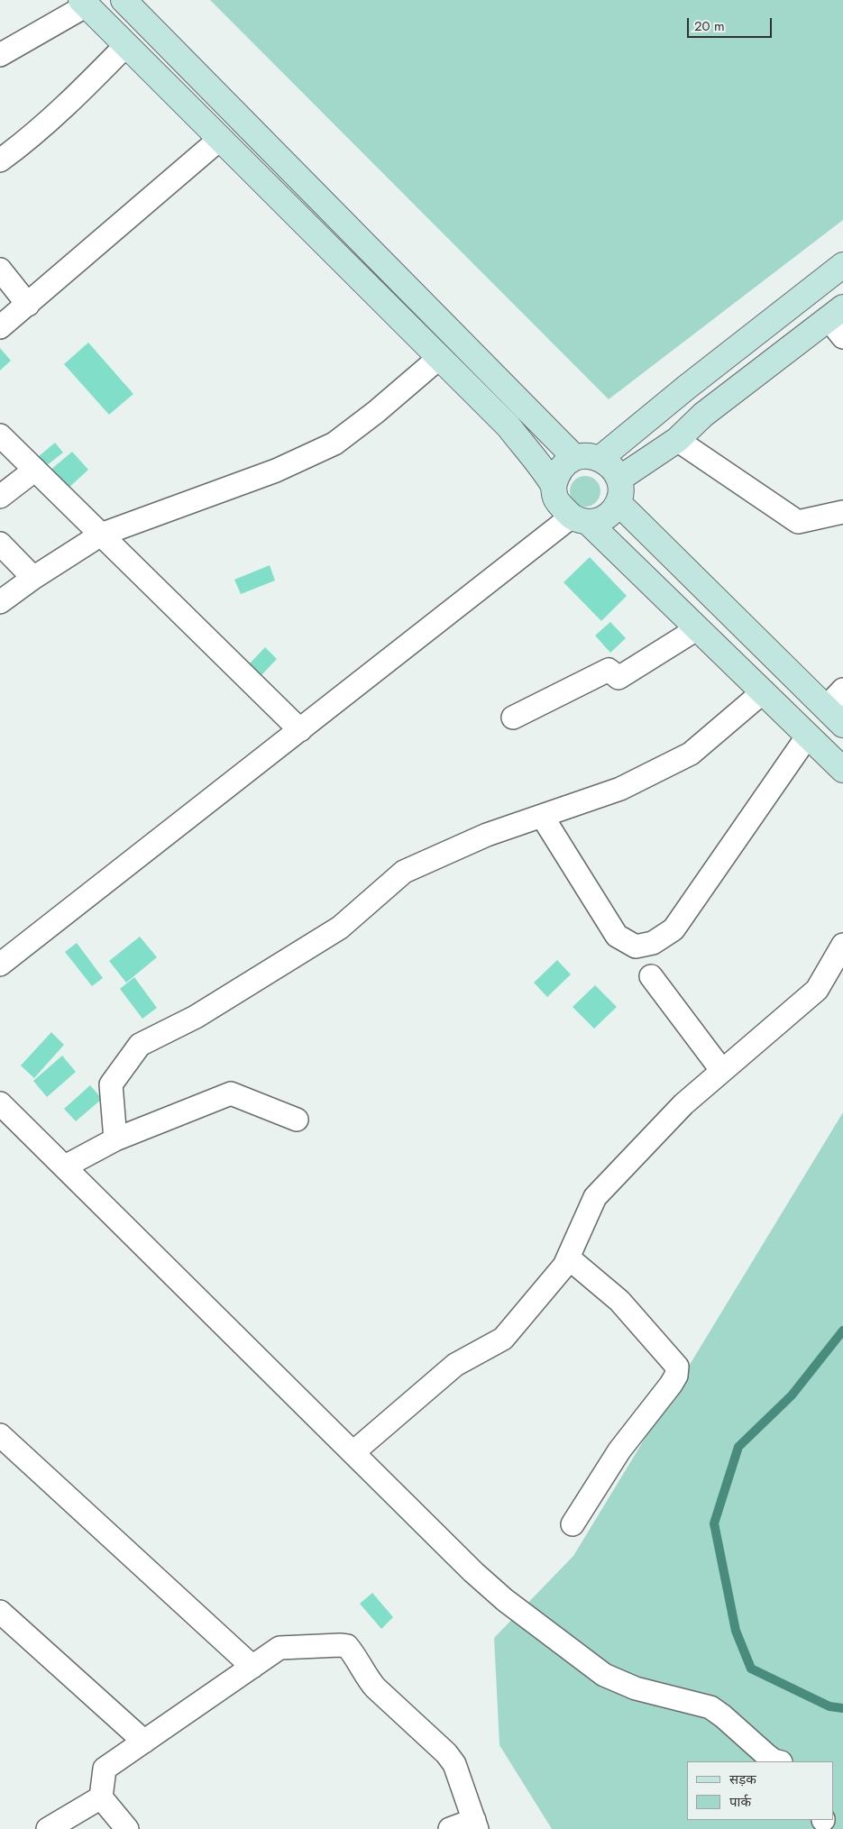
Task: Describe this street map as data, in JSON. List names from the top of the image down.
{
  "legend": ["सड़क", "पार्क"],
  "scale_bar": "20 m"
}
